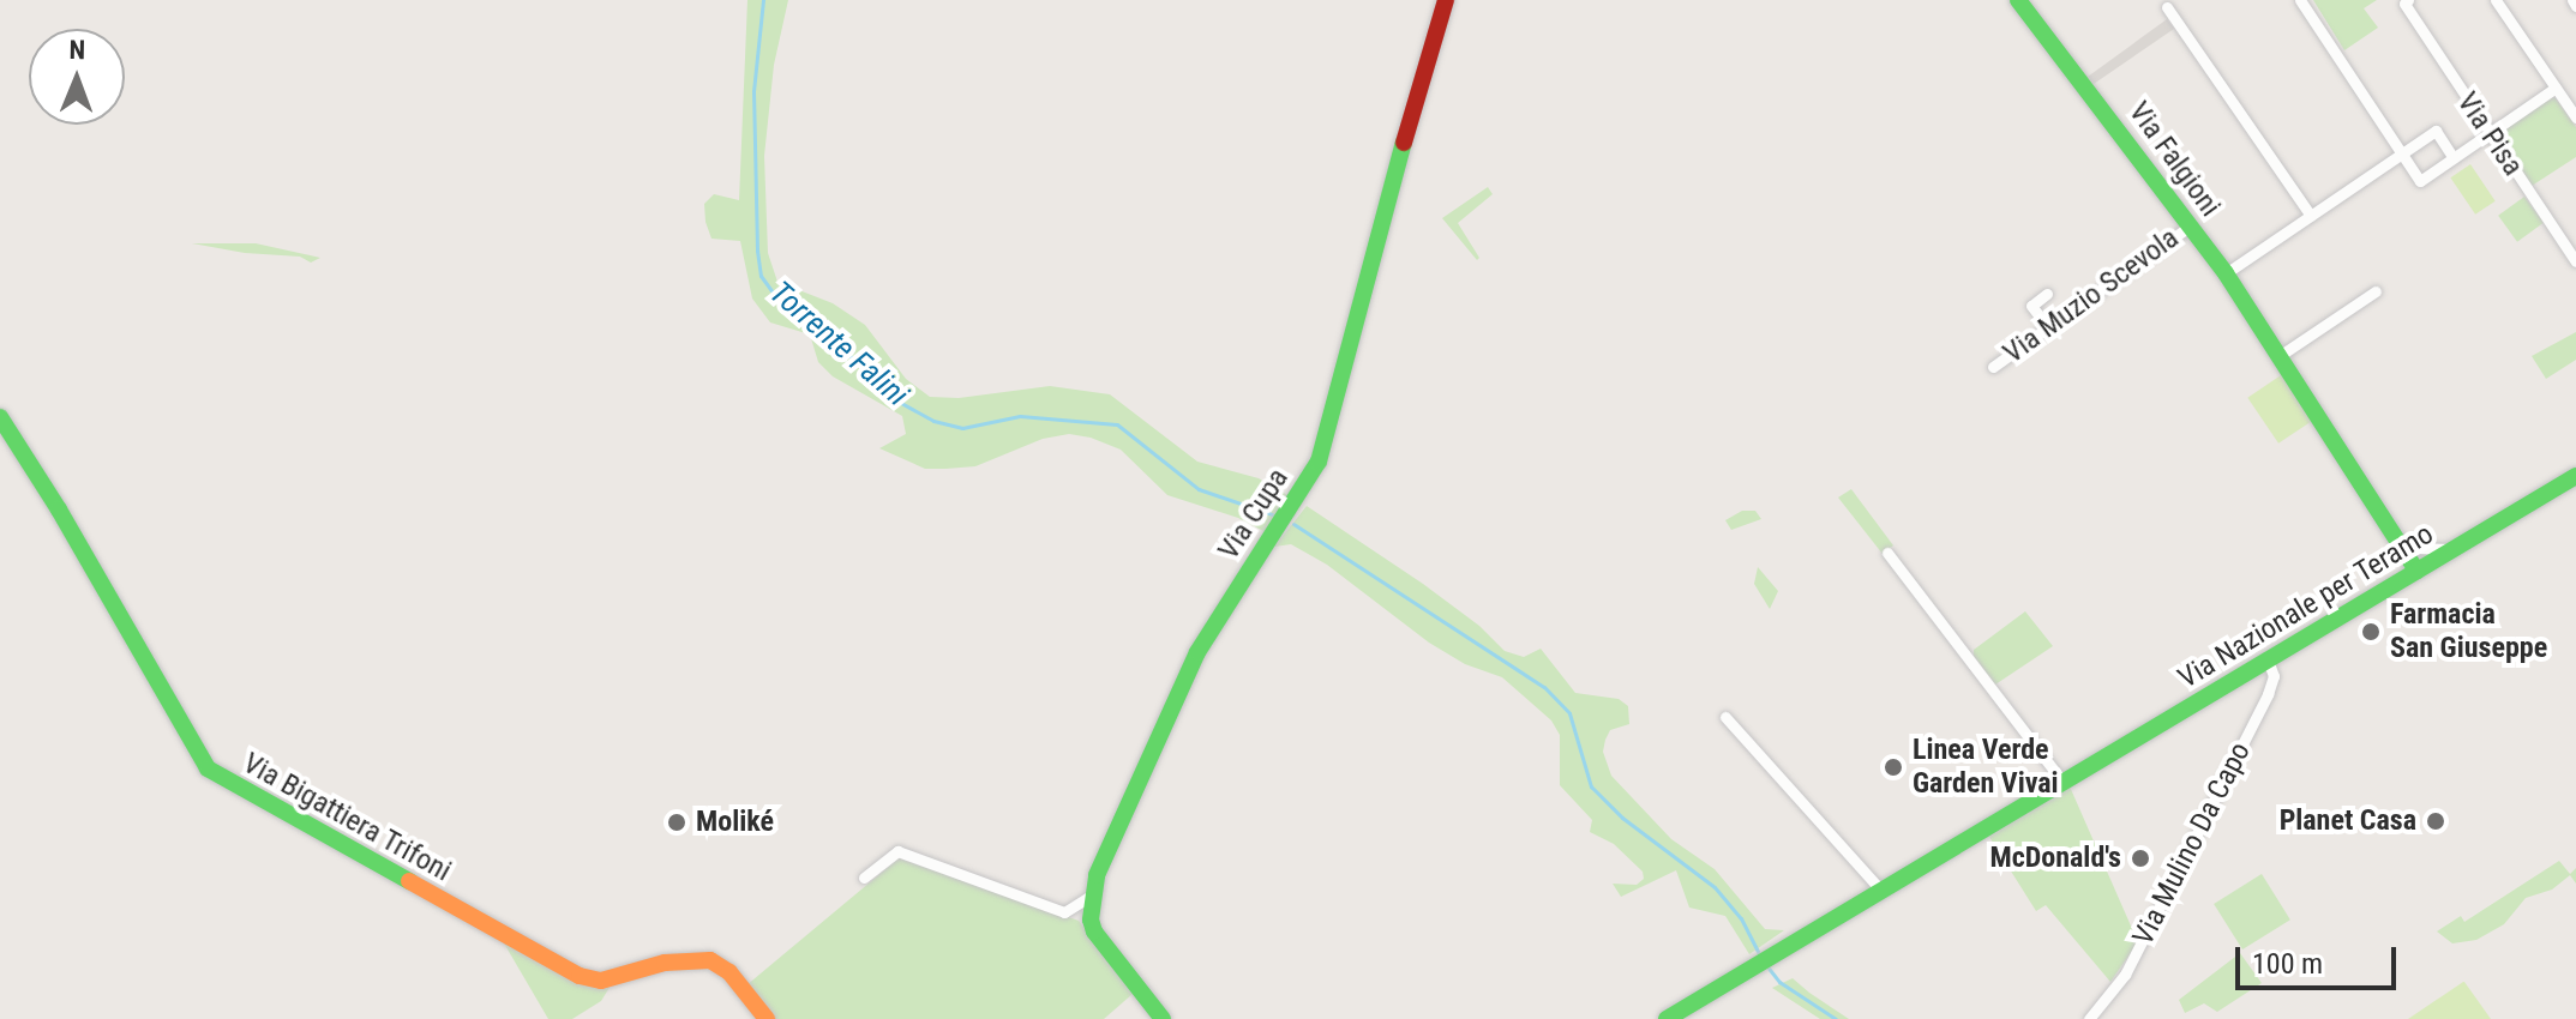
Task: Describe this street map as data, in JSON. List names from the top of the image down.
{
  "streets": {
    "street": [
      "Via Pisa",
      "Via Falgioni",
      "Via Muzio Scevola",
      "Via Cupa",
      "Via Nazionale per Teramo",
      "Via Bigattiera Trifoni",
      "Via Mulino Da Capo"
    ]
  },
  "crossings": [
    ["Via Falgioni", "Via Muzio Scevola"],
    ["Via Falgioni", "Via Nazionale per Teramo"],
    ["Via Nazionale per Teramo", "Via Mulino Da Capo"]
  ],
  "water": ["Torrente Falini"],
  "places": [
    "Farmacia San Giuseppe",
    "Linea Verde Garden Vivai",
    "Planet Casa",
    "Moliké",
    "McDonald's"
  ],
  "scale_bar": "100 m",
  "north": "top"
}
